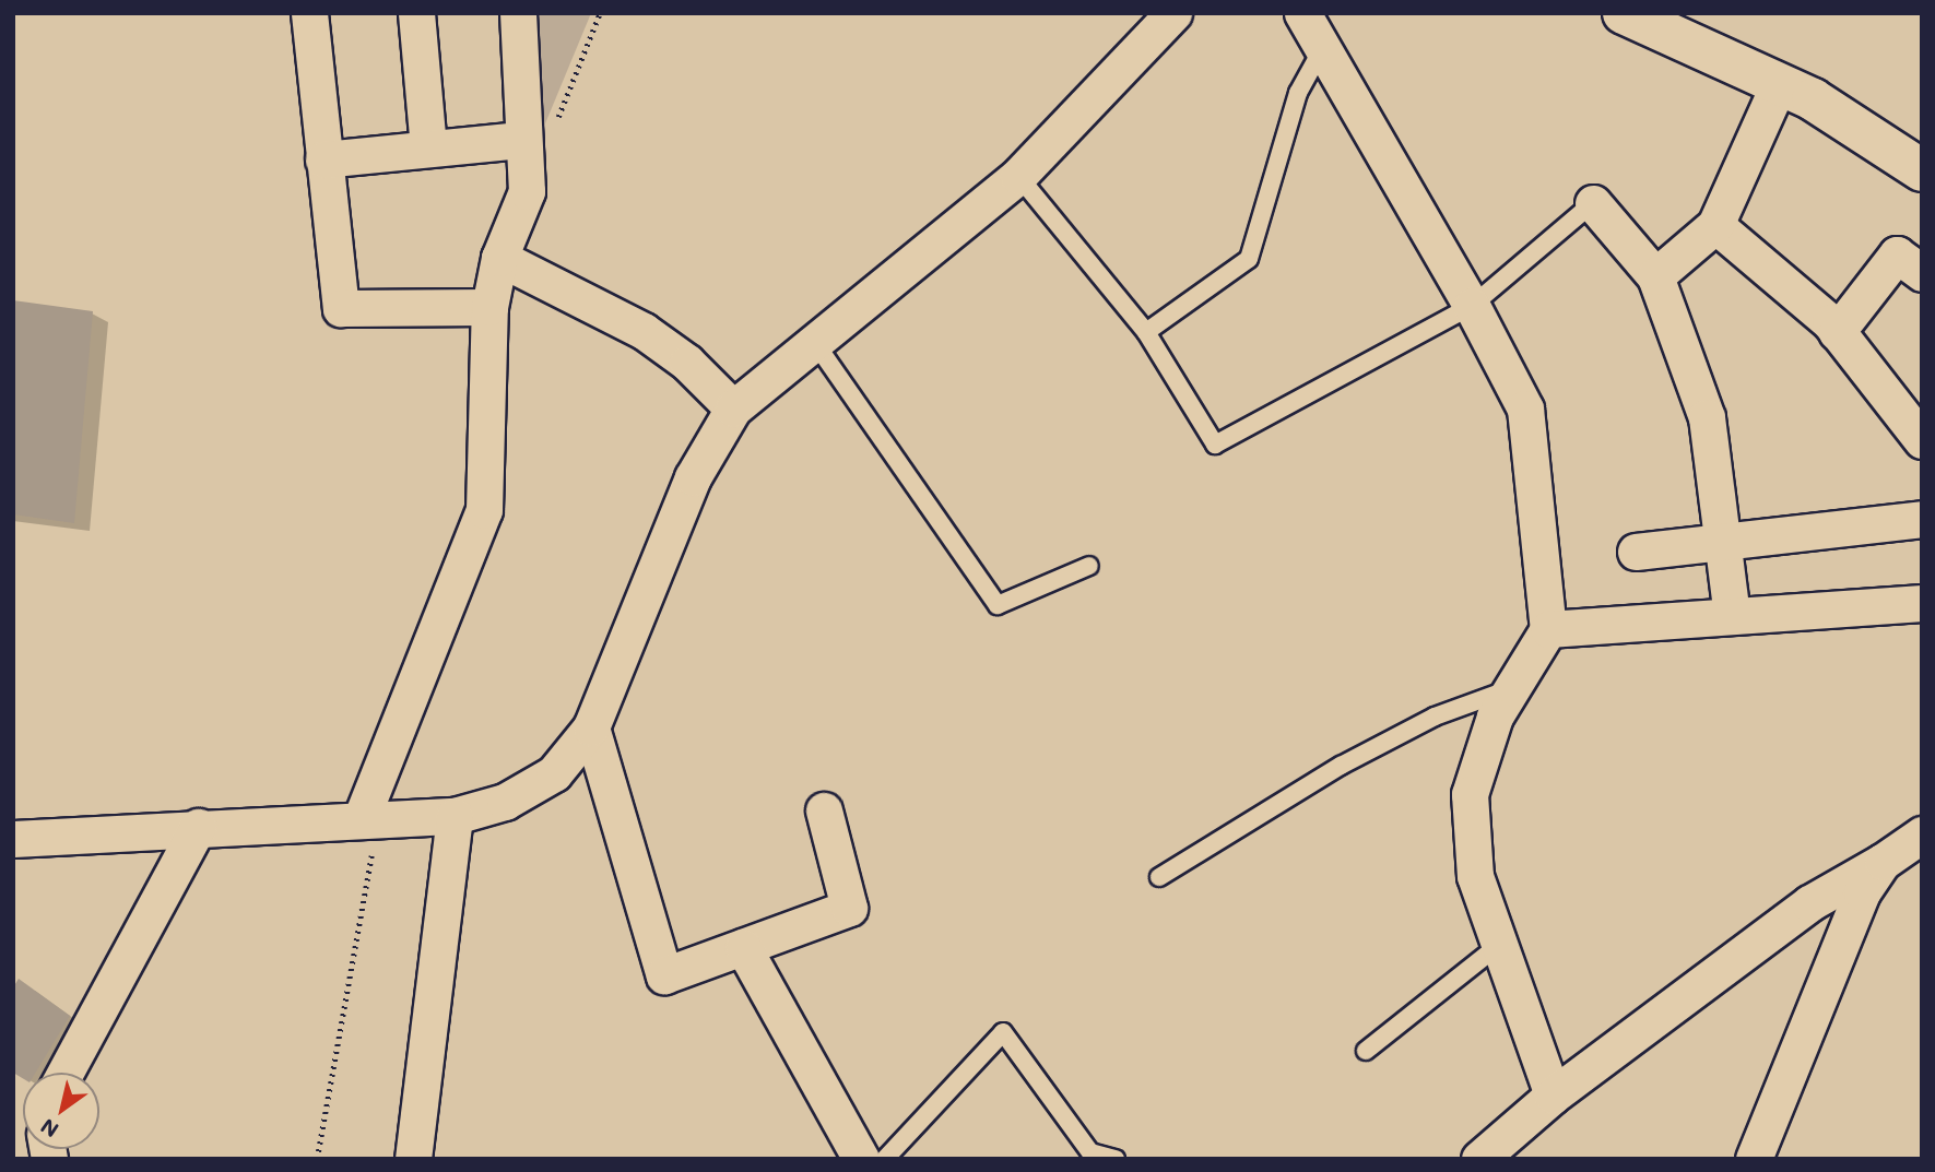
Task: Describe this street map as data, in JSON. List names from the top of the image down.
{
  "north": "bottom left"
}
